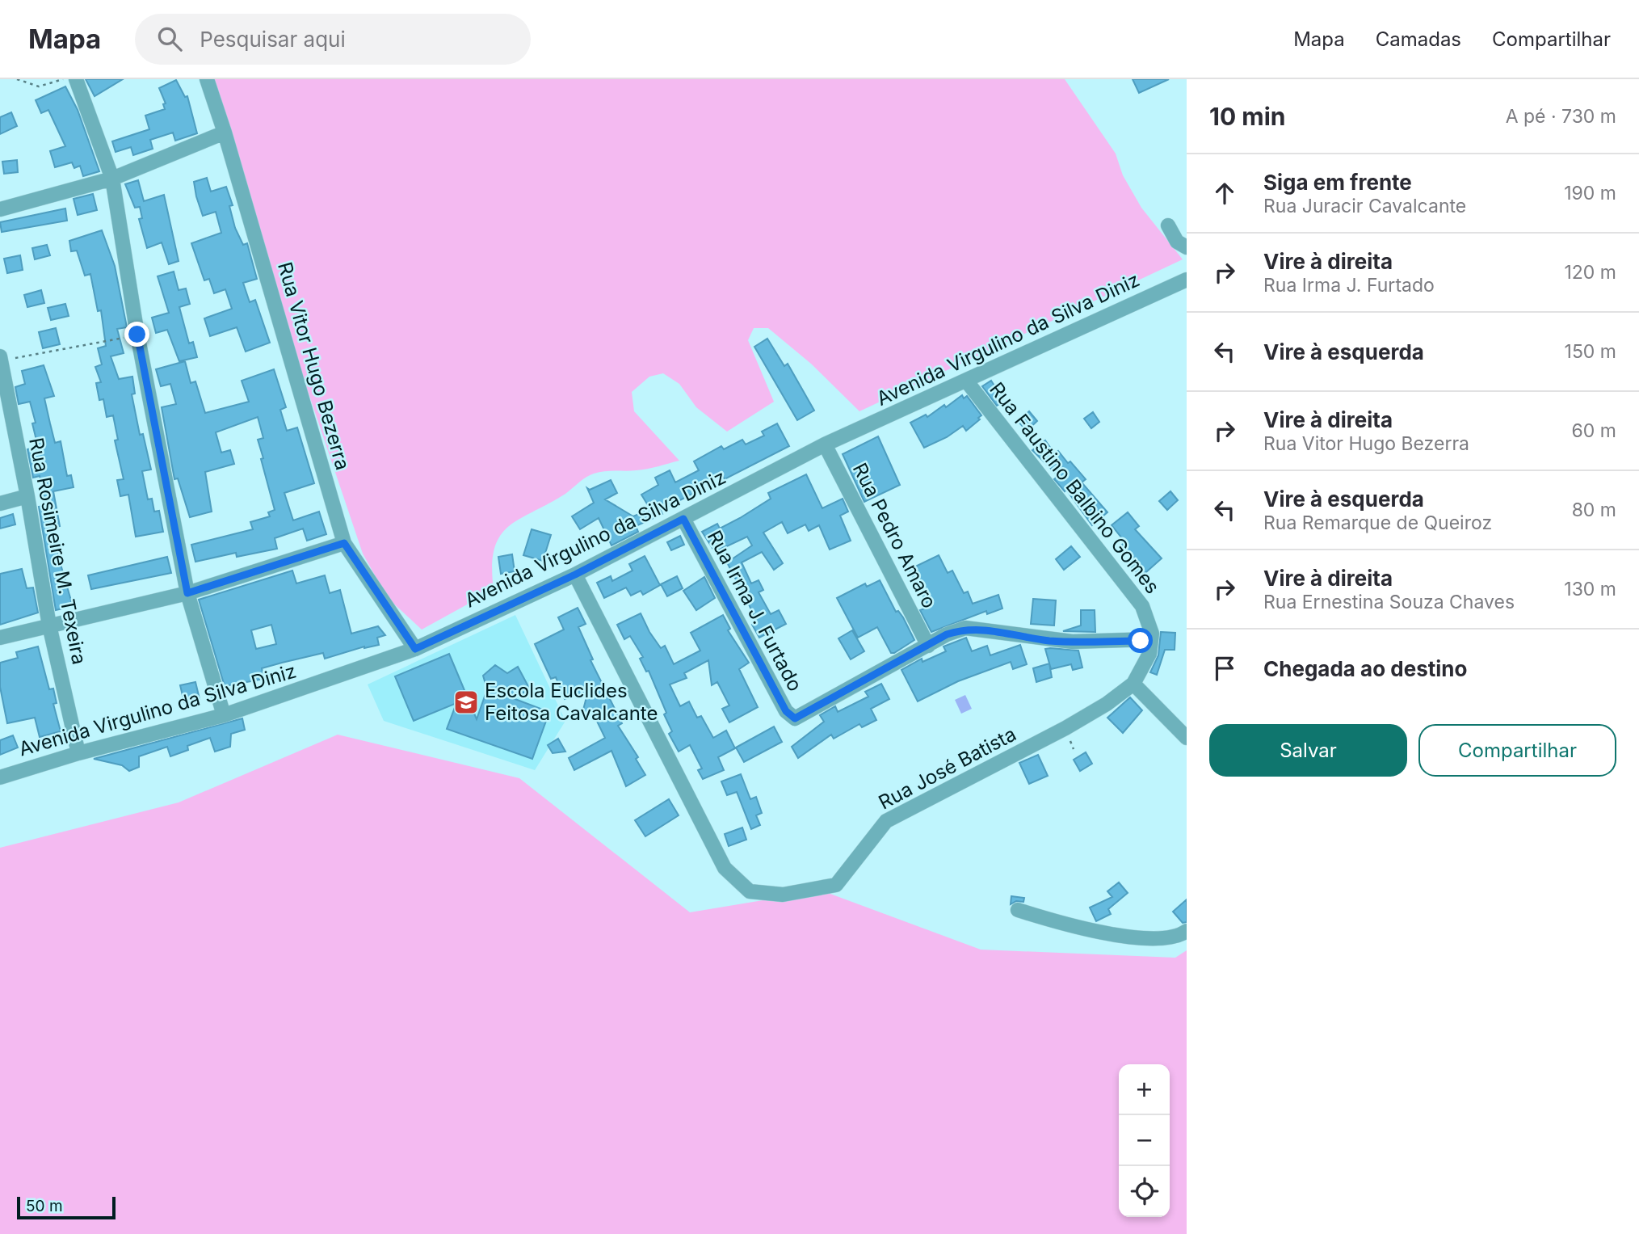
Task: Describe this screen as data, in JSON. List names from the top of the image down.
{
  "streets": {
    "street": [
      "Avenida Virgulino da Silva Diniz",
      "Rua Vitor Hugo Bezerra",
      "Rua Faustino Balbino Gomes",
      "Rua Pedro Amaro",
      "Rua Rosimeire M. Texeira",
      "Rua Irma J. Furtado",
      "Rua José Batista"
    ]
  },
  "crossings": [
    ["Avenida Virgulino da Silva Diniz", "Rua Vitor Hugo Bezerra"],
    ["Avenida Virgulino da Silva Diniz", "Rua Faustino Balbino Gomes"],
    ["Avenida Virgulino da Silva Diniz", "Rua Pedro Amaro"],
    ["Avenida Virgulino da Silva Diniz", "Rua Rosimeire M. Texeira"],
    ["Avenida Virgulino da Silva Diniz", "Rua Irma J. Furtado"],
    ["Avenida Virgulino da Silva Diniz", "Rua José Batista"],
    ["Rua Pedro Amaro", "Rua Irma J. Furtado"]
  ],
  "places": {
    "school or university": ["Escola Euclides Feitosa Cavalcante"]
  },
  "scale_bar": "50 m",
  "page": {
    "header": "Mapa",
    "search": "Pesquisar aqui",
    "nav": ["Mapa", "Camadas", "Compartilhar"],
    "heading": ["10 min", "A pé · 730 m"],
    "list": [
      ["Siga em frente", "Rua Juracir Cavalcante", "190 m"],
      ["Vire à direita", "Rua Irma J. Furtado", "120 m"],
      ["Vire à esquerda", "150 m"],
      ["Vire à direita", "Rua Vitor Hugo Bezerra", "60 m"],
      ["Vire à esquerda", "Rua Remarque de Queiroz", "80 m"],
      ["Vire à direita", "Rua Ernestina Souza Chaves", "130 m"],
      "Chegada ao destino"
    ],
    "buttons": ["Salvar", "Compartilhar"],
    "map_buttons": ["+", "−"],
    "scale": "50 m"
  }
}
